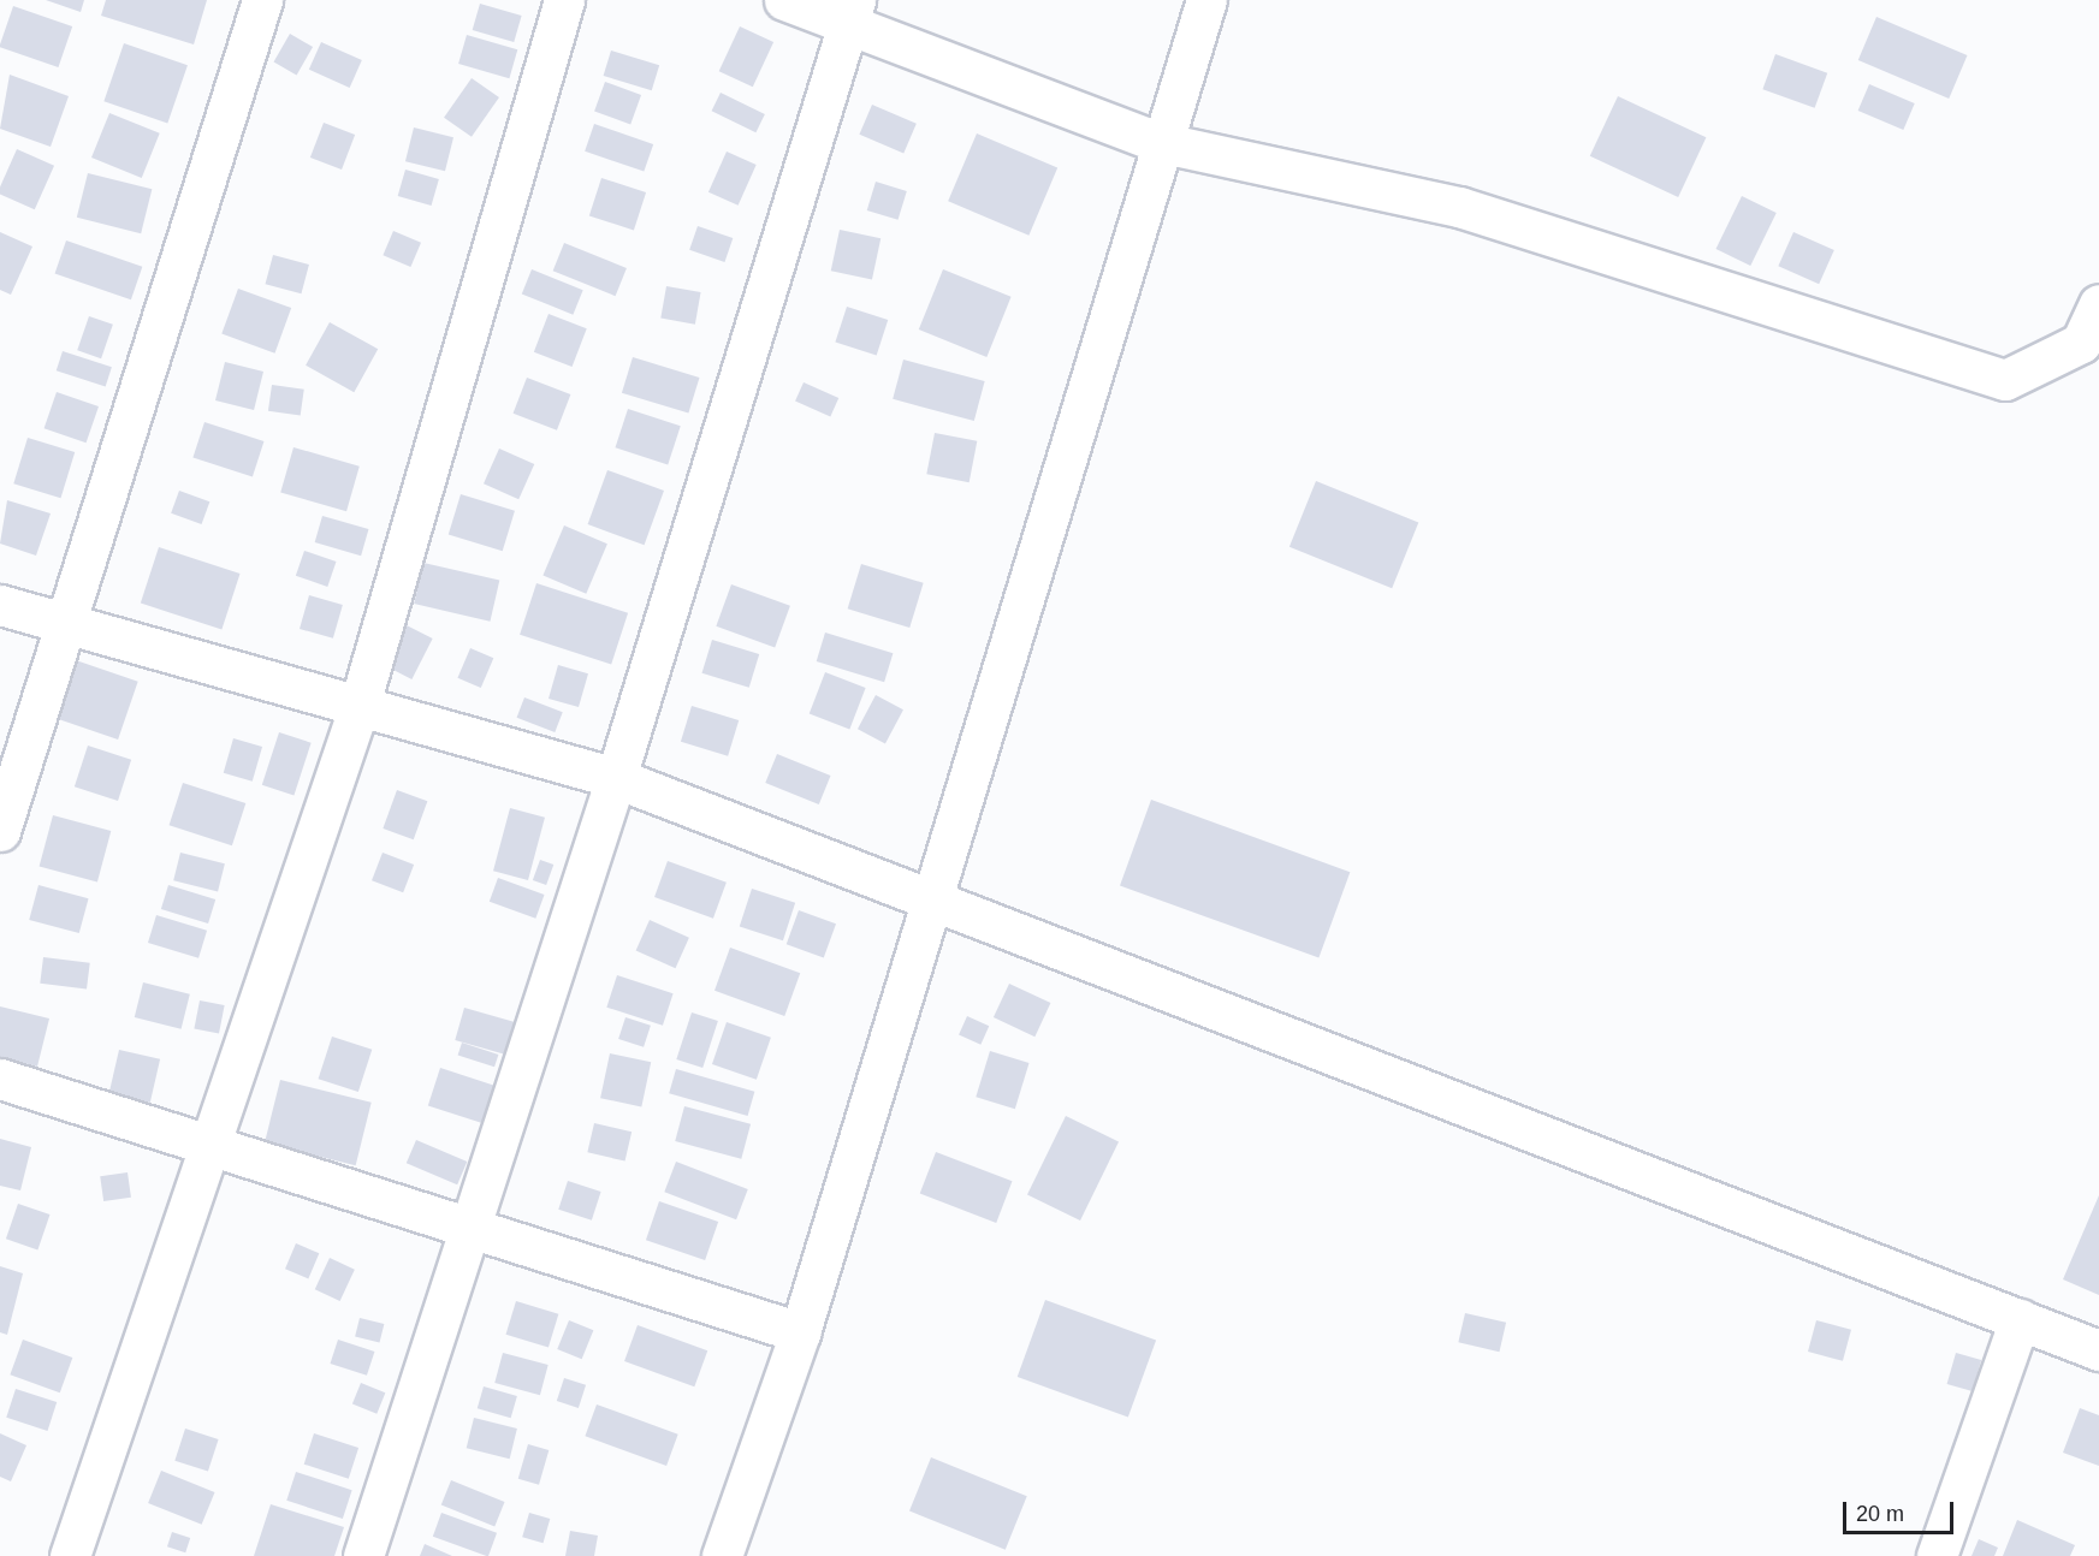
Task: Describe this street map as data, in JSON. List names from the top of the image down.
{
  "scale_bar": "20 m"
}
